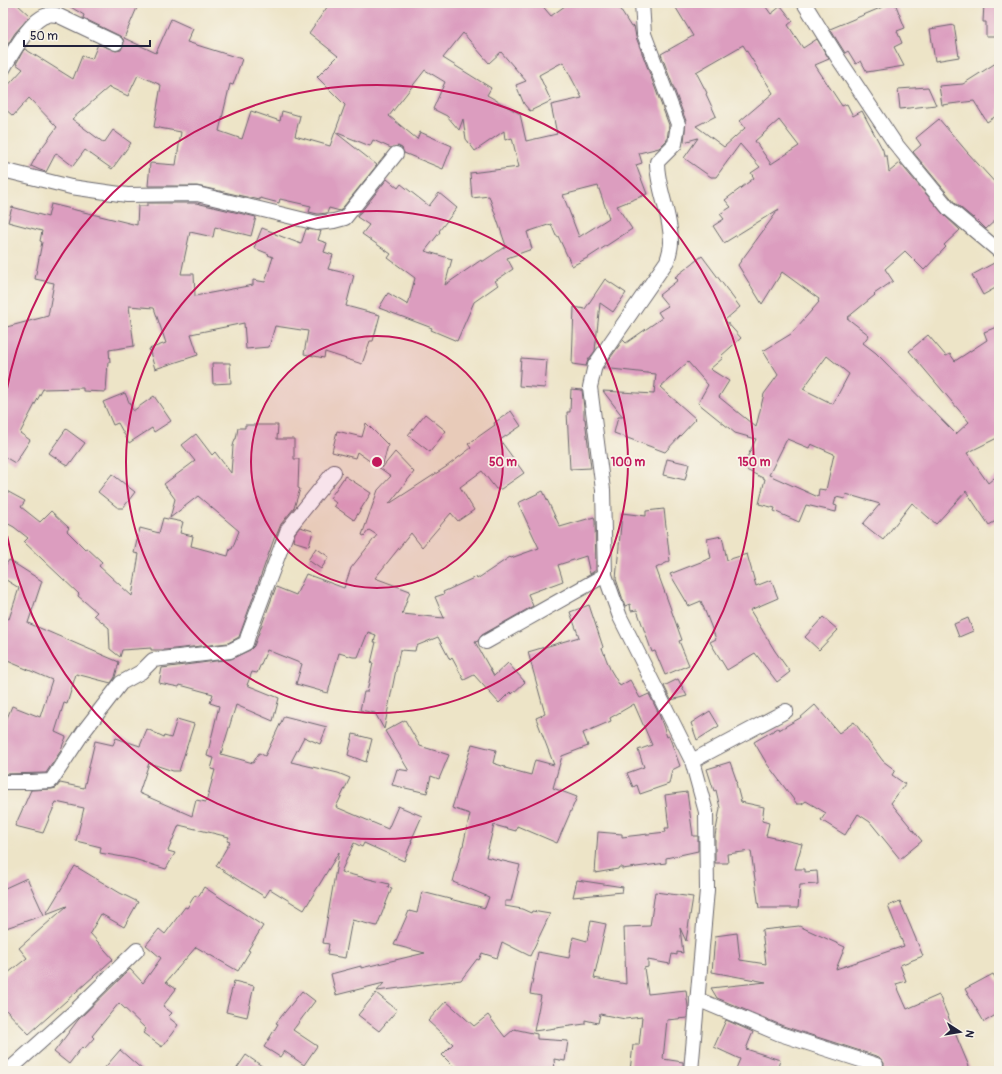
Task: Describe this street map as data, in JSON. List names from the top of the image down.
{
  "scale_bar": "50 m",
  "north": "right",
  "rings": ["50 m", "100 m", "150 m"]
}
